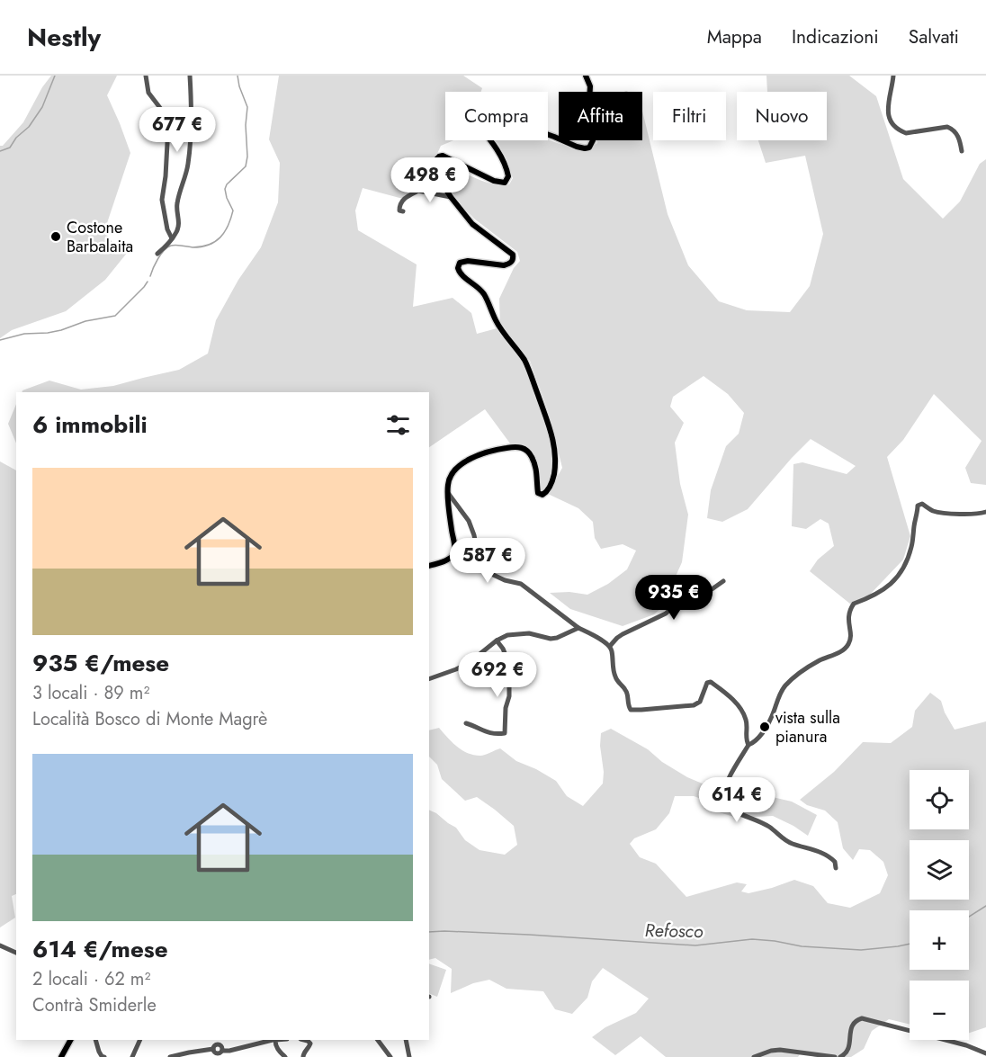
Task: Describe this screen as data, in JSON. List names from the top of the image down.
{
  "water": ["Refosco"],
  "places": ["Costone Barbalaita", "vista sulla pianura"],
  "page": {
    "header": "Nestly",
    "nav": ["Mappa", "Indicazioni", "Salvati"],
    "chip": [
      "Compra",
      "Affitta",
      "Filtri",
      "Nuovo"
    ],
    "price": [
      "677 €",
      "498 €",
      "587 €",
      "935 €",
      "692 €",
      "614 €"
    ],
    "heading": "6 immobili",
    "list": [
      {
        "name": "935 €/mese",
        "note": "3 locali · 89 m² · Località Bosco di Monte Magrè"
      },
      {
        "name": "614 €/mese",
        "note": "2 locali · 62 m² · Contrà Smiderle"
      }
    ],
    "map_buttons": ["+", "−"]
  }
}
